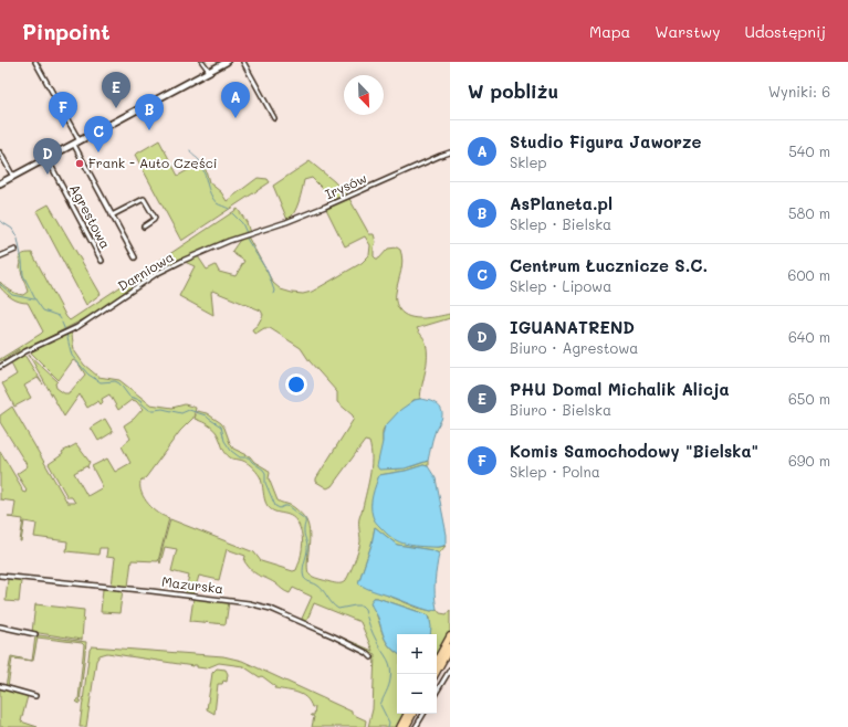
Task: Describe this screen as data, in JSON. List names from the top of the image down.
{
  "streets": {
    "street": [
      "Irysów",
      "Agrestowa",
      "Darniowa",
      "Mazurska"
    ]
  },
  "crossings": [
    ["Irysów", "Darniowa"]
  ],
  "places": ["Frank - Auto Części"],
  "north": "bottom right",
  "page": {
    "header": "Pinpoint",
    "nav": ["Mapa", "Warstwy", "Udostępnij"],
    "heading": ["W pobliżu", "Wyniki: 6"],
    "pins": [
      "E",
      "A",
      "F",
      "B",
      "C",
      "D"
    ],
    "list": [
      {
        "mark": "A",
        "name": "Studio Figura Jaworze",
        "note": "Sklep",
        "value": "540 m"
      },
      {
        "mark": "B",
        "name": "AsPlaneta.pl",
        "note": "Sklep · Bielska",
        "value": "580 m"
      },
      {
        "mark": "C",
        "name": "Centrum Łucznicze S.C.",
        "note": "Sklep · Lipowa",
        "value": "600 m"
      },
      {
        "mark": "D",
        "name": "IGUANATREND",
        "note": "Biuro · Agrestowa",
        "value": "640 m"
      },
      {
        "mark": "E",
        "name": "PHU Domal Michalik Alicja",
        "note": "Biuro · Bielska",
        "value": "650 m"
      },
      {
        "mark": "F",
        "name": "Komis Samochodowy \"Bielska\"",
        "note": "Sklep · Polna",
        "value": "690 m"
      }
    ],
    "map_buttons": ["+", "−"]
  }
}
